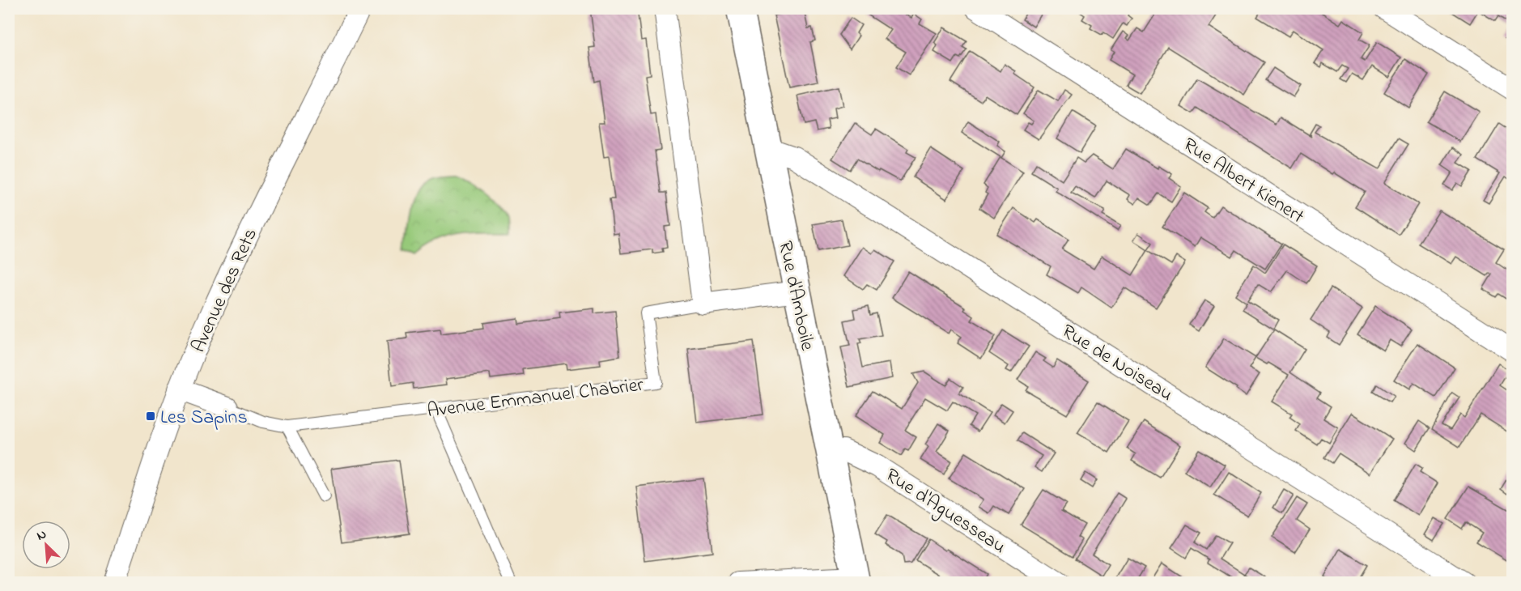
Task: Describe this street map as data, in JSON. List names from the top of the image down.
{
  "streets": {
    "street": [
      "Rue Albert Kienert",
      "Avenue des Rets",
      "Rue d'Amboile",
      "Rue de Noiseau",
      "Avenue Emmanuel Chabrier",
      "Rue d'Aguesseau"
    ]
  },
  "crossings": [
    ["Avenue des Rets", "Avenue Emmanuel Chabrier"],
    ["Rue d'Amboile", "Rue de Noiseau"],
    ["Rue d'Amboile", "Avenue Emmanuel Chabrier"],
    ["Rue d'Amboile", "Rue d'Aguesseau"]
  ],
  "places": {
    "transit": ["Les Sapins"]
  },
  "north": "top left"
}
